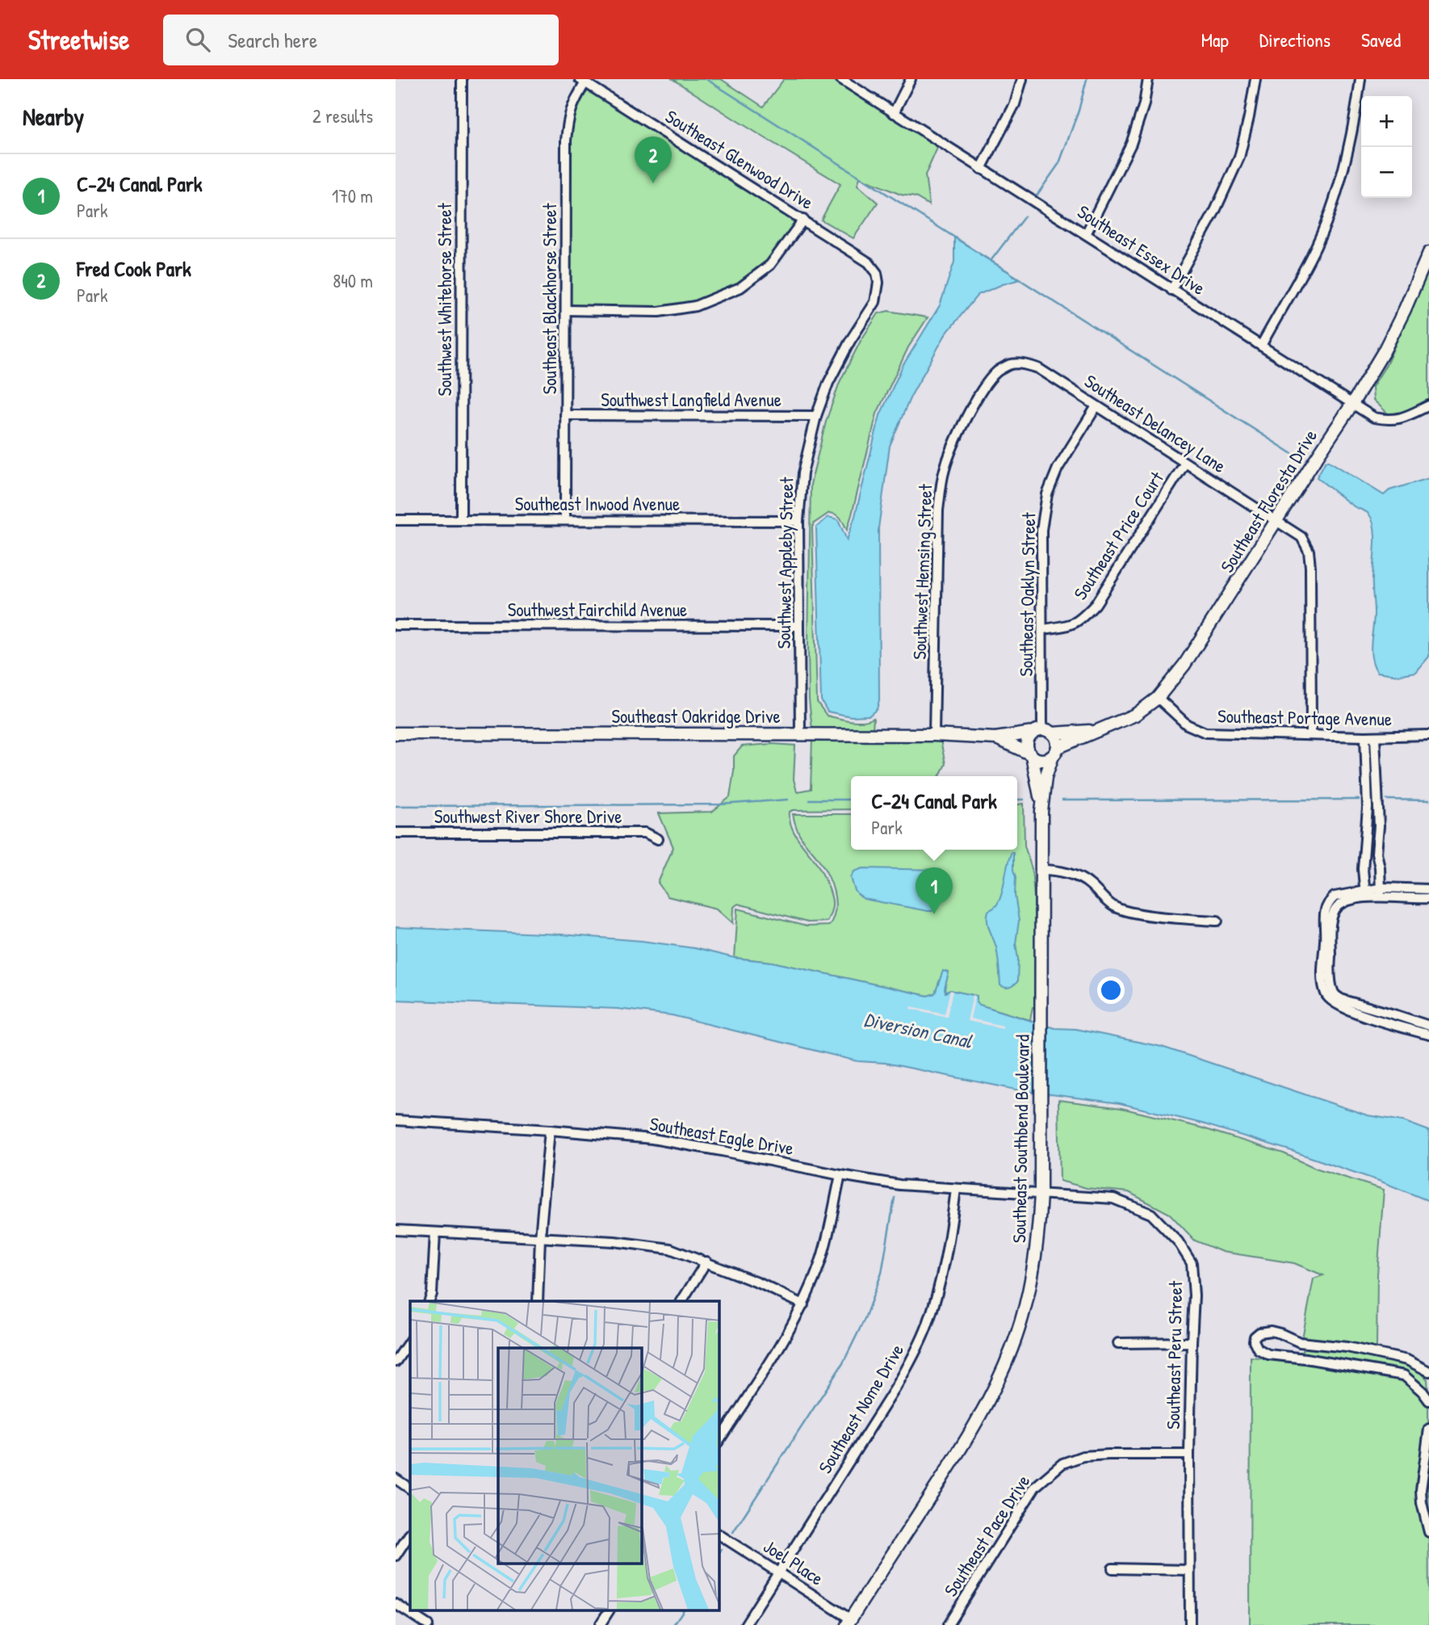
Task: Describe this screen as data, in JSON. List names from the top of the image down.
{
  "streets": {
    "street": [
      "Southeast Glenwood Drive",
      "Southeast Essex Drive",
      "Southeast Blackhorse Street",
      "Southwest Whitehorse Street",
      "Southwest Langfield Avenue",
      "Southeast Delancey Lane",
      "Southeast Floresta Drive",
      "Southeast Inwood Avenue",
      "Southeast Price Court",
      "Southwest Appleby Street",
      "Southwest Hemsing Street",
      "Southeast Oaklyn Street",
      "Southwest Fairchild Avenue",
      "Southeast Oakridge Drive",
      "Southeast Portage Avenue",
      "Southwest River Shore Drive",
      "Southeast Eagle Drive",
      "Southeast Southbend Boulevard",
      "Southeast Peru Street",
      "Southeast Nome Drive",
      "Southeast Pace Drive",
      "Joel Place"
    ]
  },
  "crossings": [
    ["Southeast Glenwood Drive", "Southeast Blackhorse Street"],
    ["Southeast Glenwood Drive", "Southwest Appleby Street"],
    ["Southeast Essex Drive", "Southeast Floresta Drive"],
    ["Southeast Blackhorse Street", "Southwest Langfield Avenue"],
    ["Southeast Blackhorse Street", "Southeast Inwood Avenue"],
    ["Southwest Whitehorse Street", "Southeast Inwood Avenue"],
    ["Southwest Langfield Avenue", "Southwest Appleby Street"],
    ["Southeast Delancey Lane", "Southeast Floresta Drive"],
    ["Southeast Delancey Lane", "Southeast Price Court"],
    ["Southeast Delancey Lane", "Southwest Hemsing Street"],
    ["Southeast Delancey Lane", "Southeast Oaklyn Street"],
    ["Southeast Delancey Lane", "Southeast Portage Avenue"],
    ["Southeast Floresta Drive", "Southeast Oaklyn Street"],
    ["Southeast Floresta Drive", "Southeast Oakridge Drive"],
    ["Southeast Floresta Drive", "Southeast Portage Avenue"],
    ["Southeast Floresta Drive", "Southeast Southbend Boulevard"],
    ["Southeast Inwood Avenue", "Southwest Appleby Street"],
    ["Southeast Price Court", "Southeast Oaklyn Street"],
    ["Southwest Appleby Street", "Southwest Fairchild Avenue"],
    ["Southwest Appleby Street", "Southeast Oakridge Drive"],
    ["Southwest Hemsing Street", "Southeast Oakridge Drive"],
    ["Southeast Oaklyn Street", "Southeast Oakridge Drive"],
    ["Southeast Oaklyn Street", "Southeast Southbend Boulevard"],
    ["Southeast Oakridge Drive", "Southeast Southbend Boulevard"],
    ["Southeast Eagle Drive", "Southeast Southbend Boulevard"],
    ["Southeast Eagle Drive", "Southeast Peru Street"],
    ["Southeast Eagle Drive", "Southeast Nome Drive"],
    ["Southeast Southbend Boulevard", "Southeast Peru Street"],
    ["Southeast Southbend Boulevard", "Joel Place"],
    ["Southeast Peru Street", "Southeast Pace Drive"],
    ["Southeast Nome Drive", "Joel Place"]
  ],
  "water": ["Diversion Canal"],
  "page": {
    "header": "Streetwise",
    "search": "Search here",
    "nav": ["Map", "Directions", "Saved"],
    "heading": ["Nearby", "2 results"],
    "map_buttons": ["+", "−"],
    "pins": ["2", "1"],
    "list": [
      {
        "mark": "1",
        "name": "C-24 Canal Park",
        "note": "Park",
        "value": "170 m"
      },
      {
        "mark": "2",
        "name": "Fred Cook Park",
        "note": "Park",
        "value": "840 m"
      }
    ],
    "popup": ["C-24 Canal Park", "Park"]
  }
}
